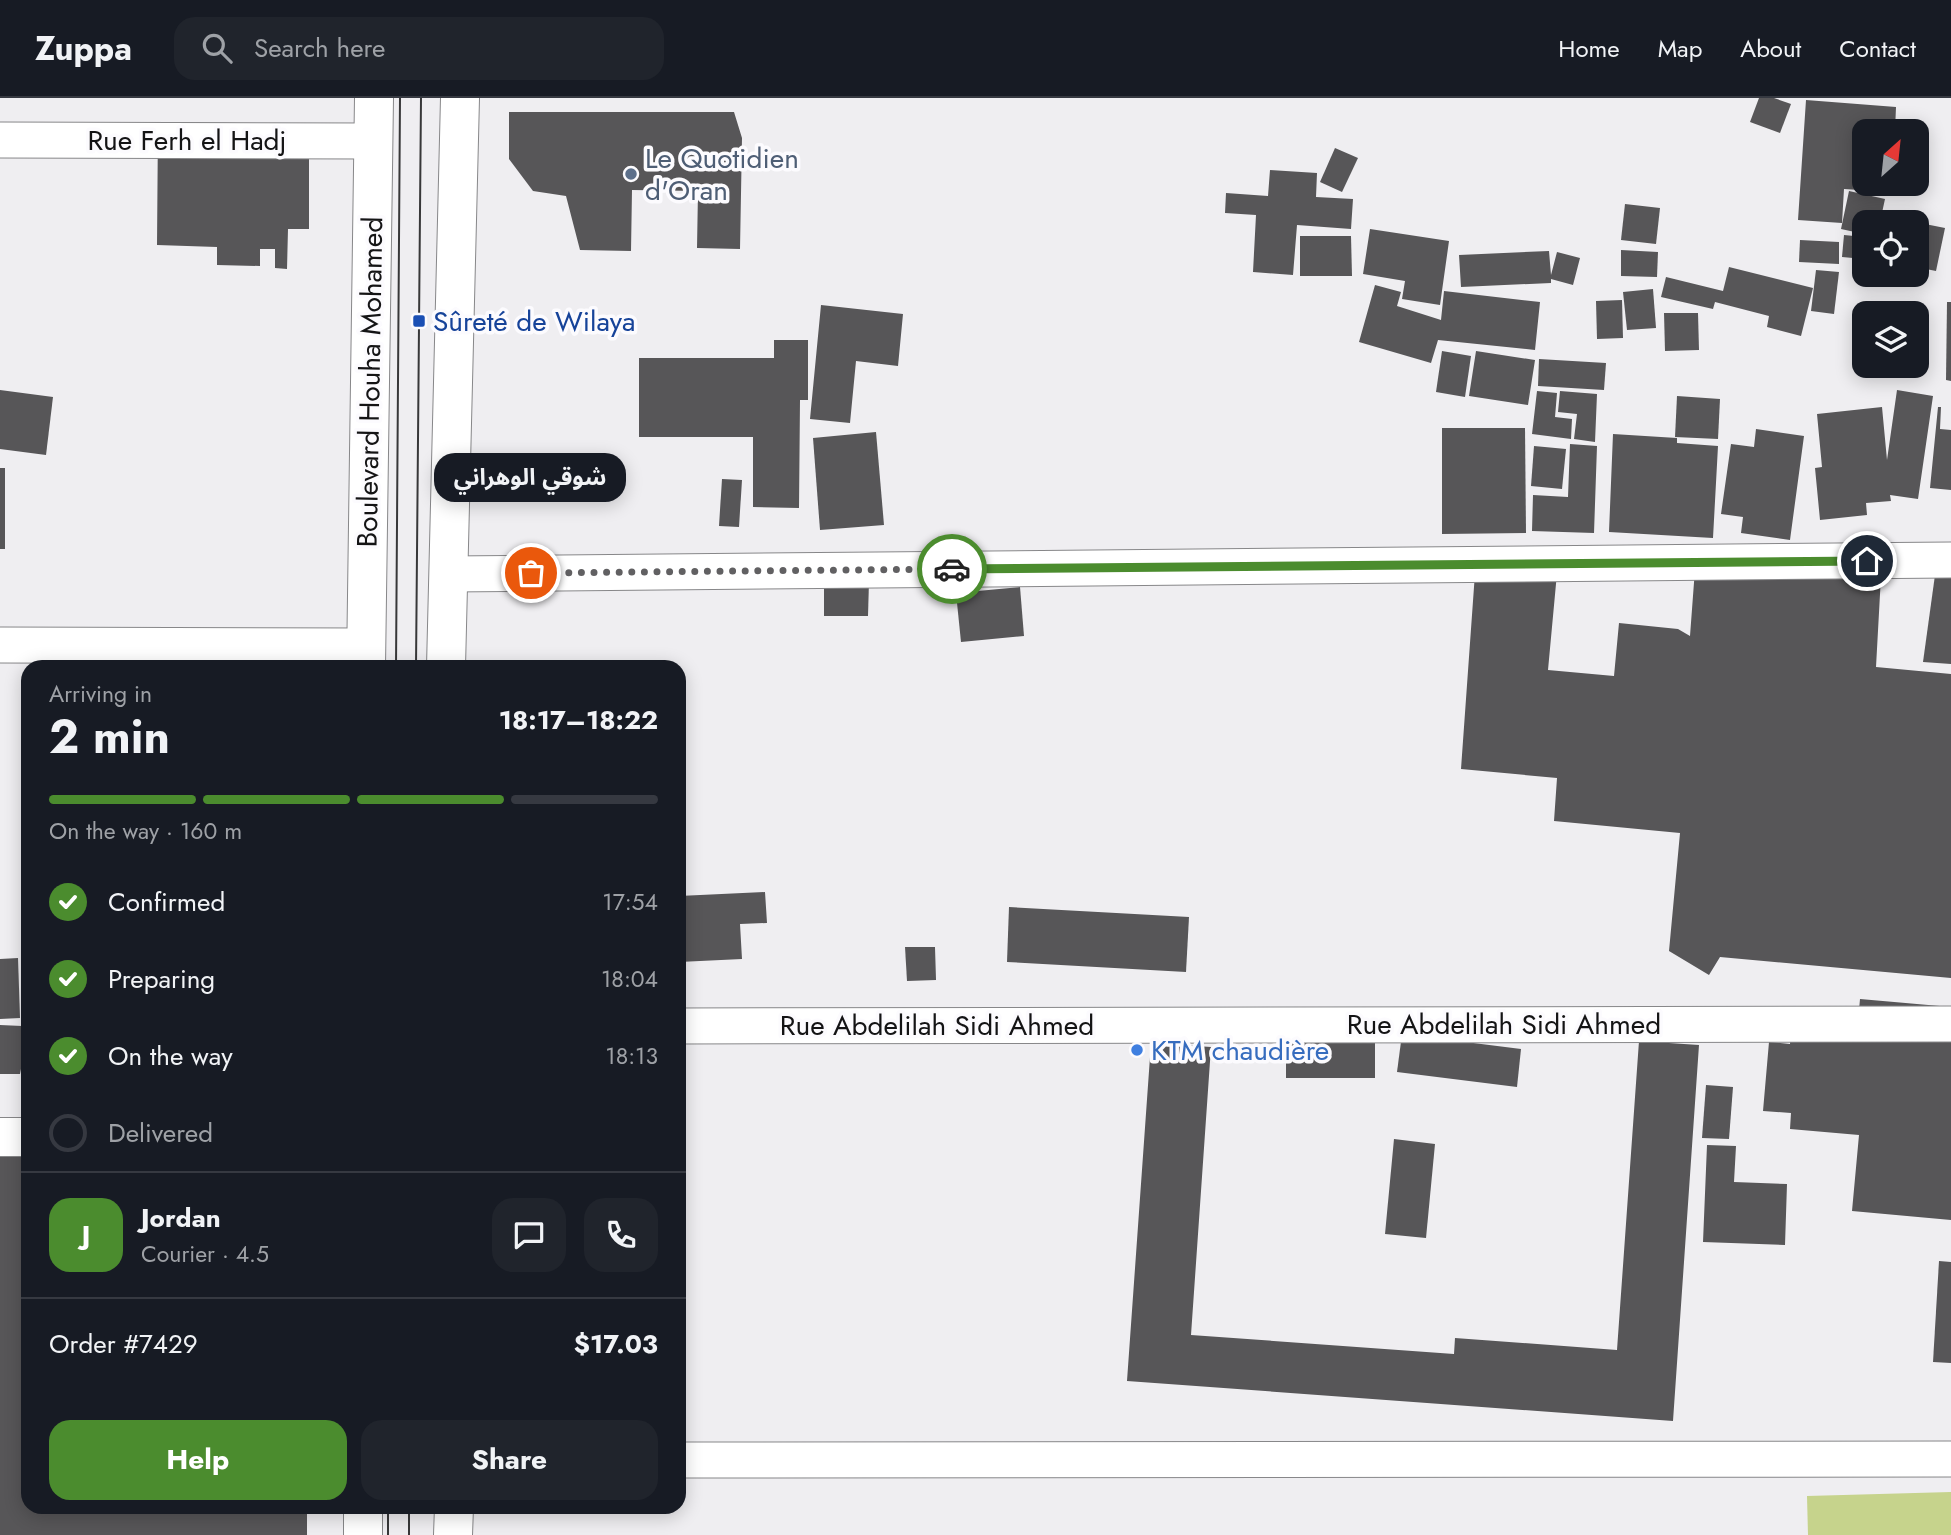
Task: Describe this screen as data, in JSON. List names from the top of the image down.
{
  "streets": {
    "main road": ["Boulevard Houha Mohamed"],
    "street": ["Rue Ferh el Hadj", "Rue Abdelilah Sidi Ahmed"]
  },
  "crossings": [
    ["Rue Ferh el Hadj", "Boulevard Houha Mohamed"]
  ],
  "places": {
    "other": ["Le Quotidien d'Oran", "شوقي الوهراني", "KTM chaudière"],
    "transit": ["Sûreté de Wilaya"]
  },
  "north": "top right",
  "page": {
    "header": "Zuppa",
    "search": "Search here",
    "nav": [
      "Home",
      "Map",
      "About",
      "Contact"
    ],
    "bubble": "شوقي الوهراني",
    "heading": ["2 min", "Arriving in", "18:17–18:22"],
    "panel": [
      "Jordan",
      "Courier · 4.5",
      "Order #7429",
      "$17.03"
    ],
    "bar": "On the way · 160 m",
    "list": [
      ["Confirmed", "17:54"],
      ["Preparing", "18:04"],
      ["On the way", "18:13"],
      "Delivered"
    ],
    "round": "J",
    "buttons": ["Help", "Share"]
  }
}
